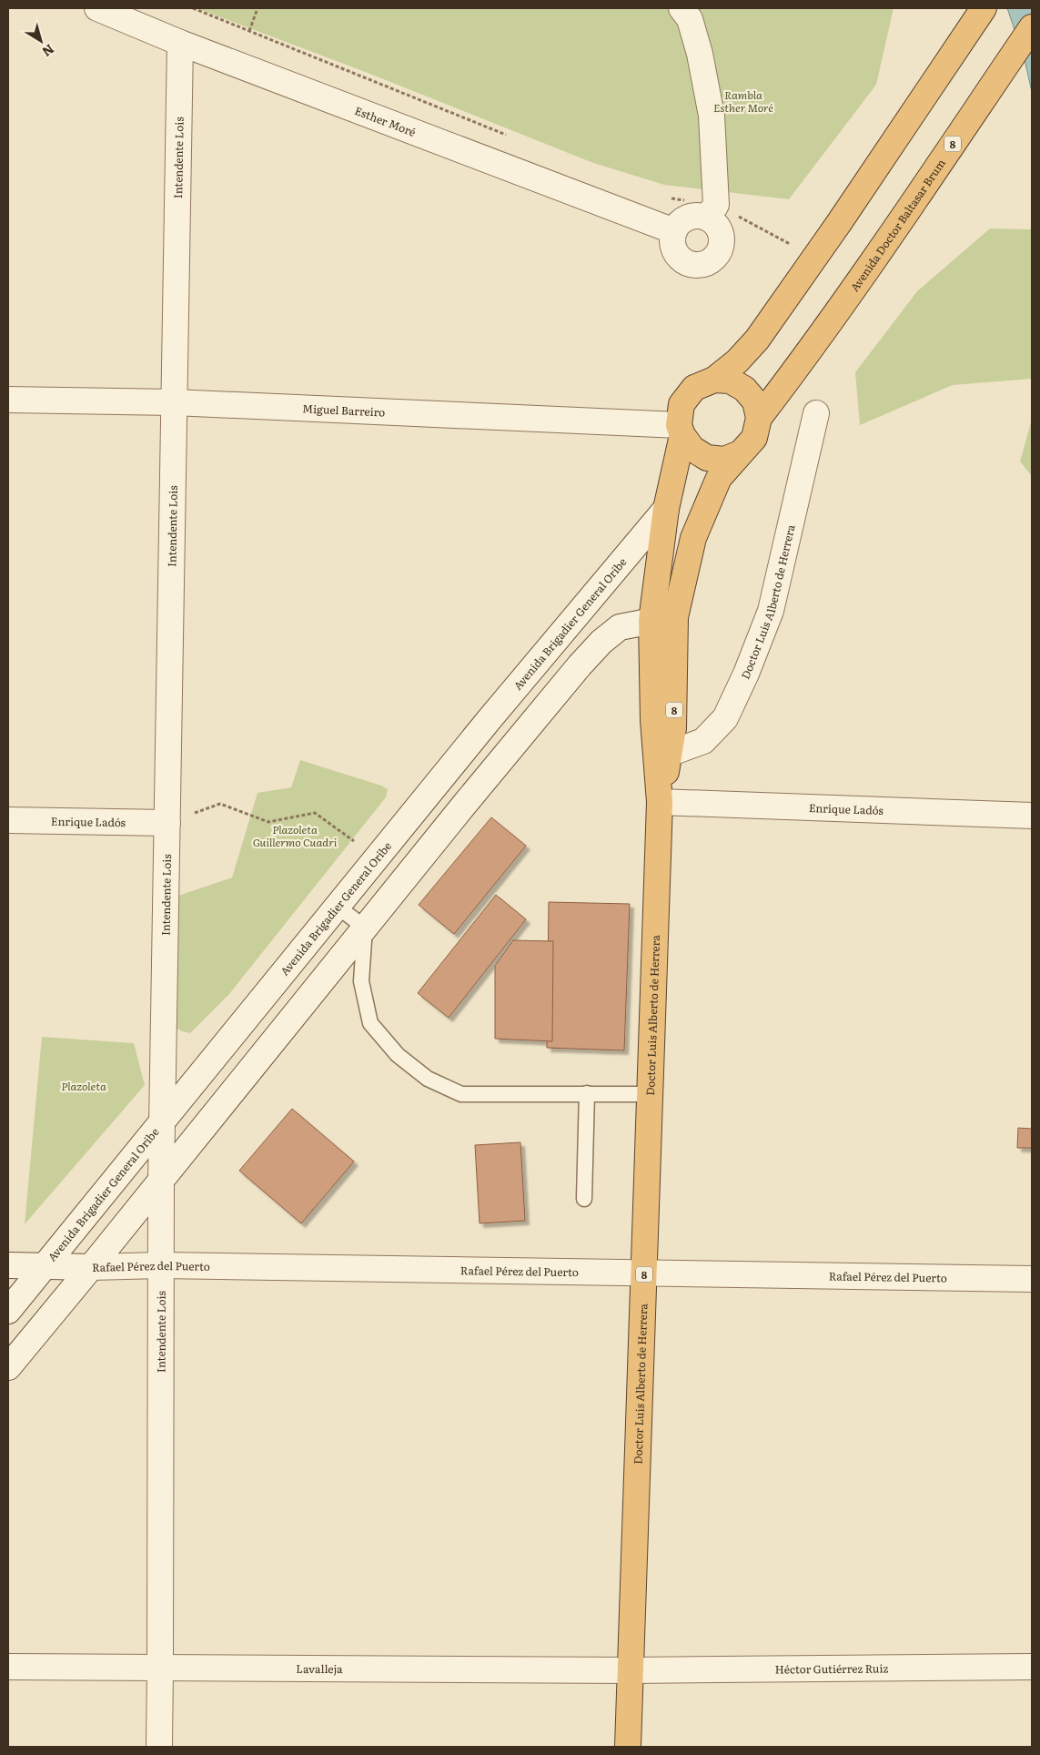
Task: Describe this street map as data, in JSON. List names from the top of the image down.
{
  "streets": {
    "highway": ["8", "Avenida Doctor Baltasar Brum", "Doctor Luis Alberto de Herrera"],
    "street": [
      "Esther Moré",
      "Intendente Lois",
      "Miguel Barreiro",
      "Avenida Brigadier General Oribe",
      "Enrique Ladós",
      "Rafael Pérez del Puerto",
      "Lavalleja",
      "Héctor Gutiérrez Ruiz"
    ]
  },
  "crossings": [
    ["Esther Moré", "Intendente Lois"],
    ["8", "Avenida Doctor Baltasar Brum"],
    ["8", "Miguel Barreiro"],
    ["8", "Doctor Luis Alberto de Herrera"],
    ["Intendente Lois", "Miguel Barreiro"],
    ["Intendente Lois", "Avenida Brigadier General Oribe"],
    ["Intendente Lois", "Enrique Ladós"],
    ["Intendente Lois", "Rafael Pérez del Puerto"],
    ["Intendente Lois", "Lavalleja"],
    ["Avenida Doctor Baltasar Brum", "Miguel Barreiro"],
    ["Avenida Doctor Baltasar Brum", "Doctor Luis Alberto de Herrera"],
    ["Miguel Barreiro", "Doctor Luis Alberto de Herrera"],
    ["Doctor Luis Alberto de Herrera", "Avenida Brigadier General Oribe"],
    ["Doctor Luis Alberto de Herrera", "Enrique Ladós"],
    ["Doctor Luis Alberto de Herrera", "Rafael Pérez del Puerto"],
    ["Doctor Luis Alberto de Herrera", "Lavalleja"],
    ["Doctor Luis Alberto de Herrera", "Héctor Gutiérrez Ruiz"],
    ["Avenida Brigadier General Oribe", "Rafael Pérez del Puerto"],
    ["Lavalleja", "Héctor Gutiérrez Ruiz"]
  ],
  "parks": ["Rambla Esther Moré", "Plazoleta Guillermo Cuadri", "Plazoleta"],
  "north": "bottom right"
}
